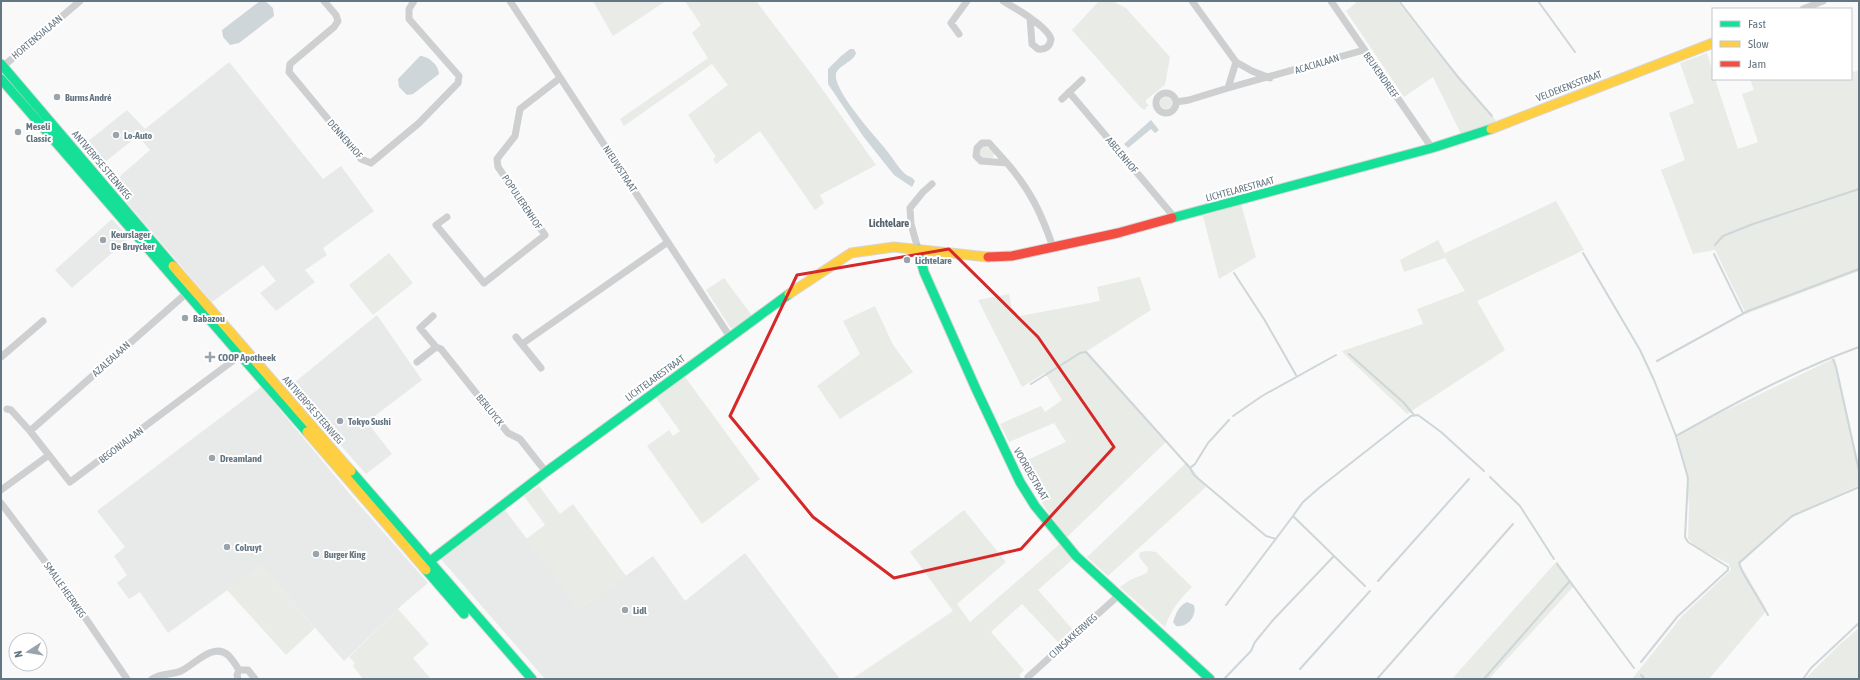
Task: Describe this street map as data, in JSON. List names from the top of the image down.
{
  "streets": {
    "street": [
      "HORTENSIALAAN",
      "ACACIALAAN",
      "BEUKENDREEF",
      "VELDEKENSSTRAAT",
      "DENNENHOF",
      "ABELENHOF",
      "ANTWERPSE STEENWEG",
      "NIEUWSTRAAT",
      "LICHTELARESTRAAT",
      "POPULIERENHOF",
      "AZALEALAAN",
      "BERLUYCK",
      "BEGONIALAAN",
      "VOORDESTRAAT",
      "SMALLE HEERWEG",
      "CIJNSAKKERWEG"
    ]
  },
  "crossings": [
    ["HORTENSIALAAN", "ANTWERPSE STEENWEG"],
    ["ACACIALAAN", "BEUKENDREEF"],
    ["BEUKENDREEF", "VELDEKENSSTRAAT"],
    ["BEUKENDREEF", "LICHTELARESTRAAT"],
    ["VELDEKENSSTRAAT", "LICHTELARESTRAAT"],
    ["ABELENHOF", "LICHTELARESTRAAT"],
    ["ANTWERPSE STEENWEG", "LICHTELARESTRAAT"],
    ["ANTWERPSE STEENWEG", "AZALEALAAN"],
    ["ANTWERPSE STEENWEG", "BEGONIALAAN"],
    ["NIEUWSTRAAT", "LICHTELARESTRAAT"],
    ["NIEUWSTRAAT", "POPULIERENHOF"],
    ["LICHTELARESTRAAT", "BERLUYCK"],
    ["LICHTELARESTRAAT", "VOORDESTRAAT"],
    ["VOORDESTRAAT", "CIJNSAKKERWEG"]
  ],
  "districts": ["Lichtelare"],
  "places": {
    "other": [
      "Burms André",
      "Meseli Classic",
      "Lo-Auto",
      "Keurslager De Bruycker",
      "Lichtelare",
      "Babazou",
      "Tokyo Sushi",
      "Dreamland",
      "Colruyt",
      "Burger King",
      "Lidl"
    ],
    "health": ["COOP Apotheek"]
  },
  "legend": ["Fast", "Slow", "Jam"],
  "north": "left"
}
